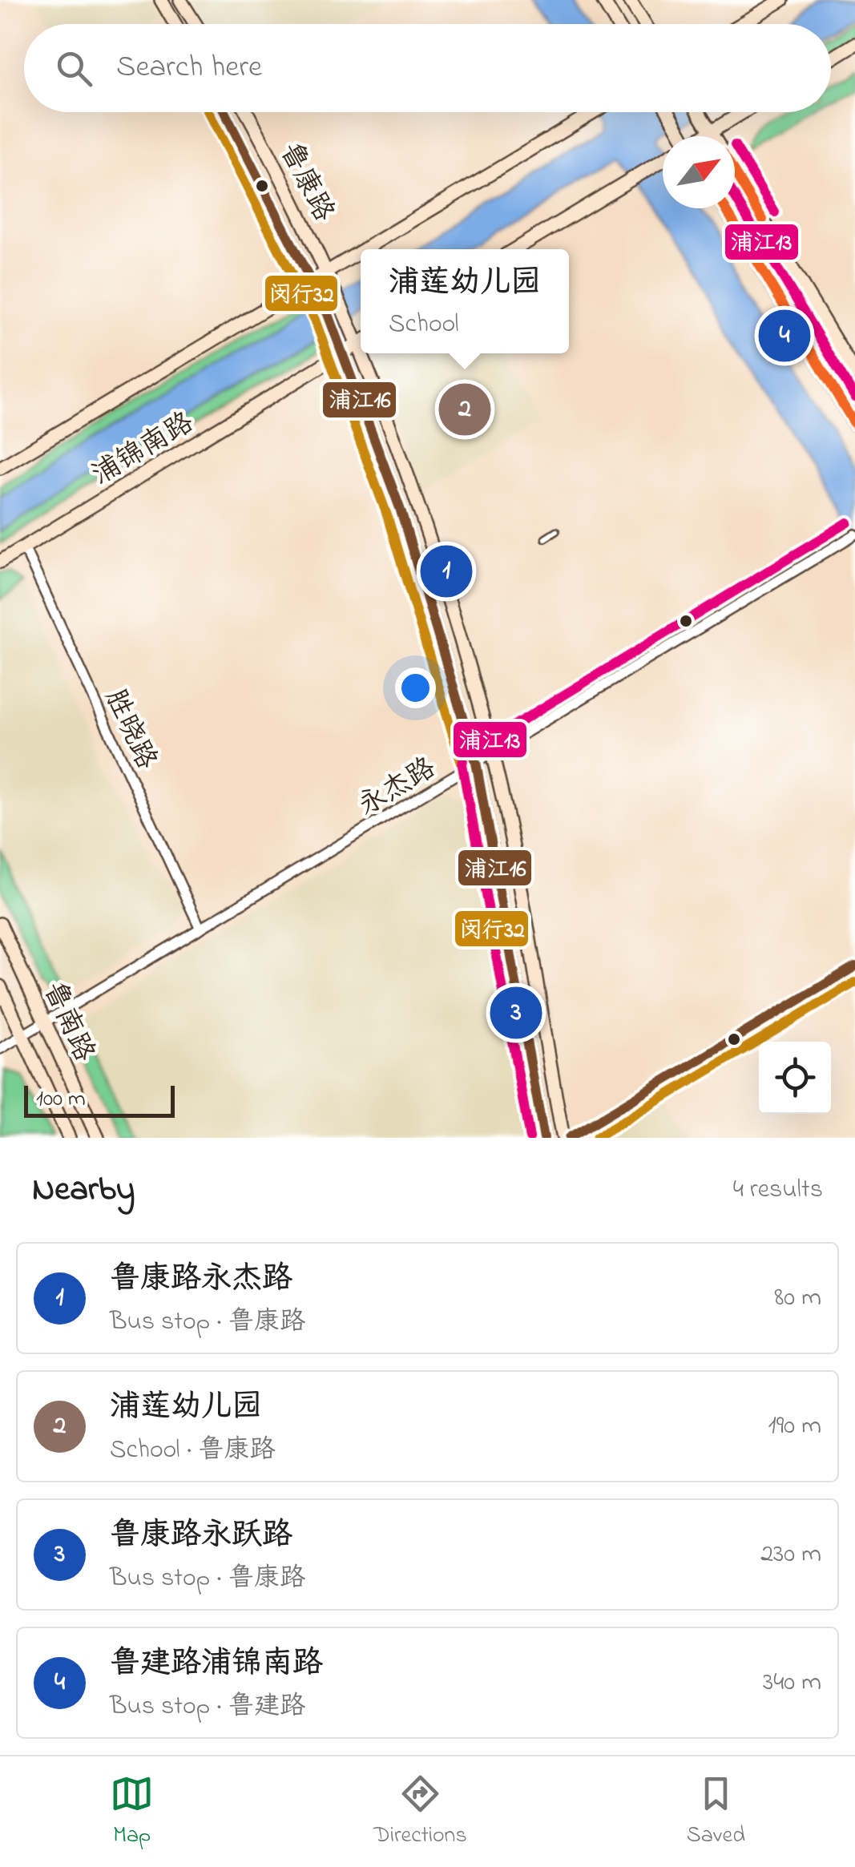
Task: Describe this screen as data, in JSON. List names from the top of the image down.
{
  "streets": {
    "street": [
      "鲁康路",
      "浦锦南路",
      "胜晓路",
      "永杰路",
      "鲁南路"
    ]
  },
  "crossings": [
    ["鲁康路", "浦锦南路"],
    ["鲁康路", "永杰路"],
    ["浦锦南路", "胜晓路"],
    ["胜晓路", "永杰路"],
    ["永杰路", "鲁南路"]
  ],
  "lines": ["transit line 浦江16", "transit line 闵行32", "transit line 浦江13"],
  "scale_bar": "100 m",
  "north": "top right",
  "page": {
    "search": "Search here",
    "popup": ["浦莲幼儿园", "School"],
    "pins": [
      "4",
      "2",
      "1",
      "3"
    ],
    "scale": "100 m",
    "heading": ["Nearby", "4 results"],
    "list": [
      {
        "mark": "1",
        "name": "鲁康路永杰路",
        "note": "Bus stop · 鲁康路",
        "value": "80 m"
      },
      {
        "mark": "2",
        "name": "浦莲幼儿园",
        "note": "School · 鲁康路",
        "value": "190 m"
      },
      {
        "mark": "3",
        "name": "鲁康路永跃路",
        "note": "Bus stop · 鲁康路",
        "value": "230 m"
      },
      {
        "mark": "4",
        "name": "鲁建路浦锦南路",
        "note": "Bus stop · 鲁建路",
        "value": "340 m"
      }
    ],
    "nav": ["Map", "Directions", "Saved"]
  }
}
